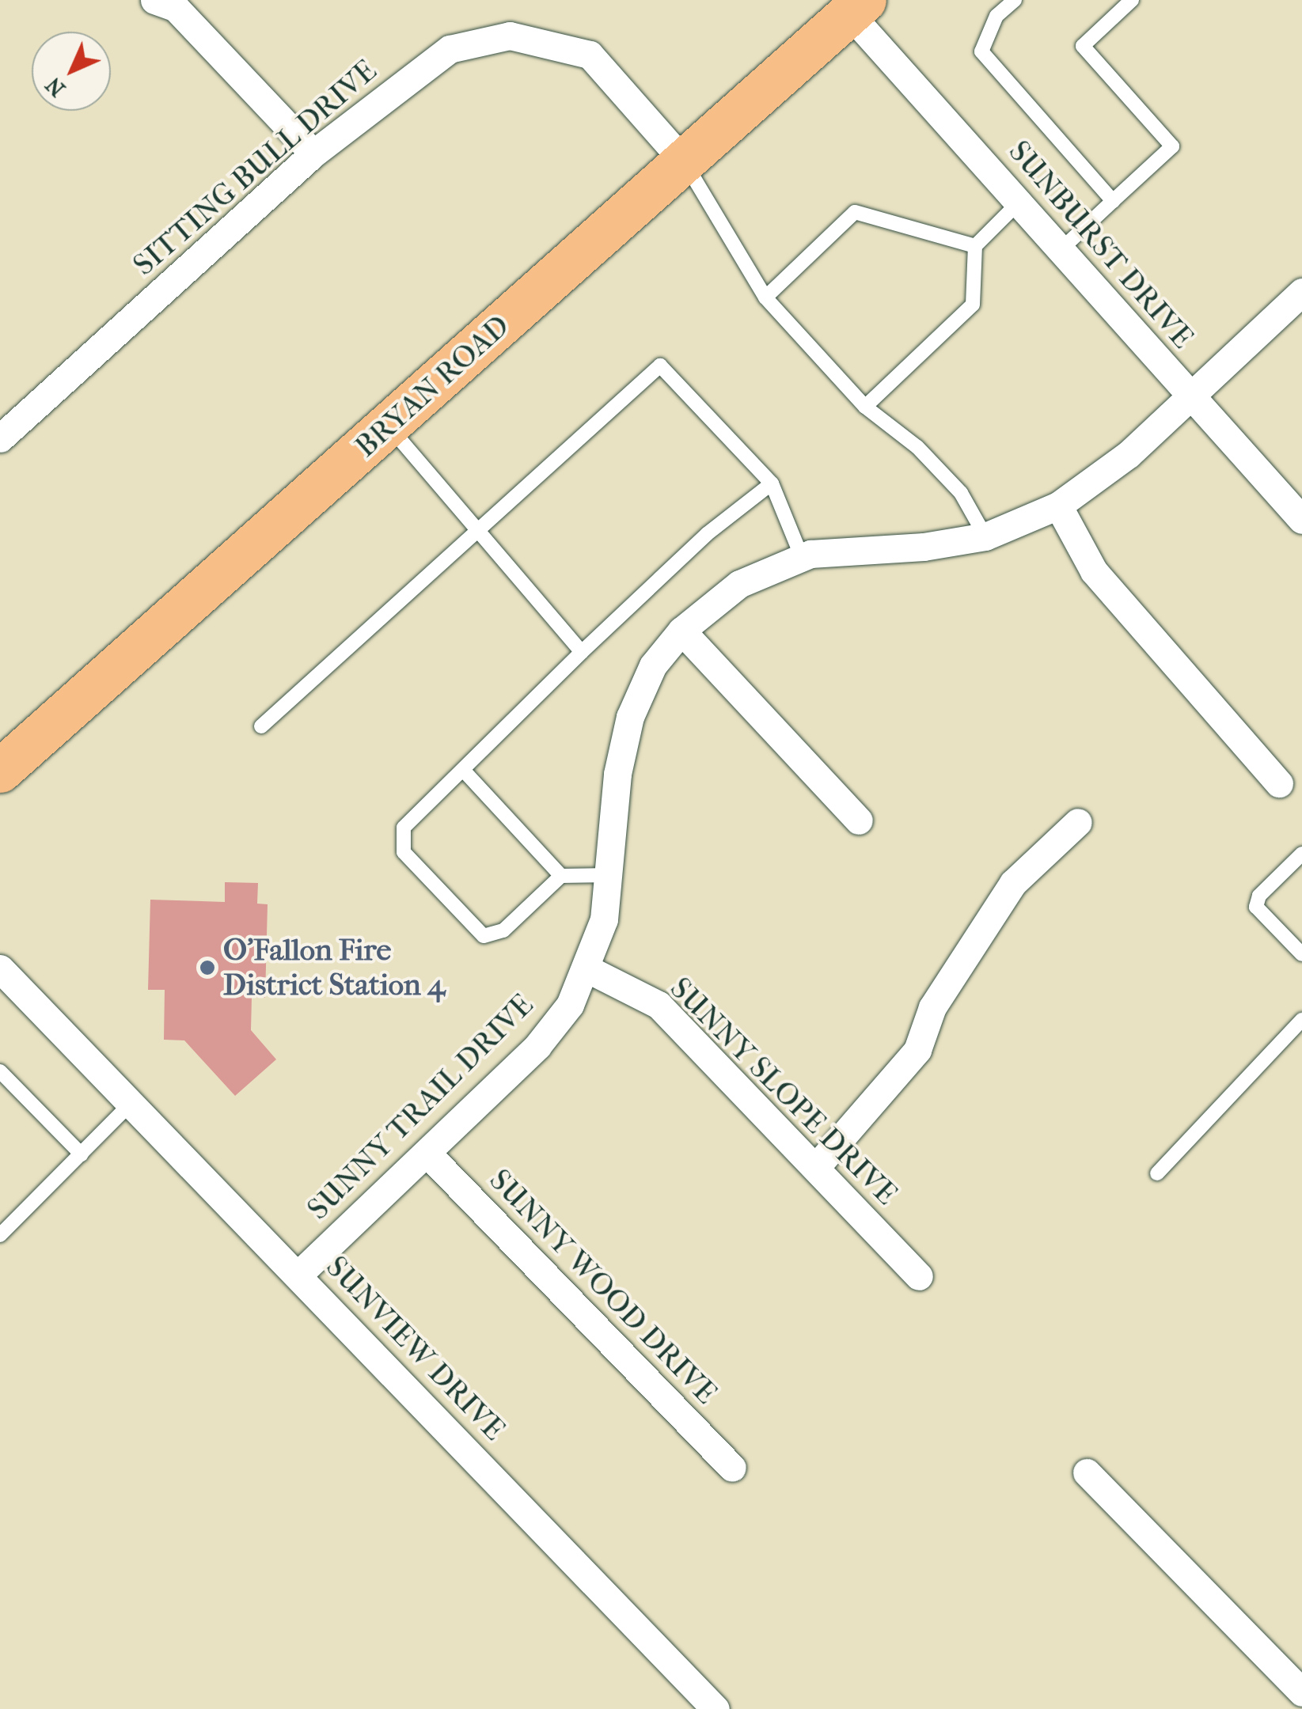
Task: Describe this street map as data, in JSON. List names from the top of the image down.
{
  "streets": {
    "main road": ["BRYAN ROAD"],
    "street": [
      "SITTING BULL DRIVE",
      "SUNBURST DRIVE",
      "SUNNY SLOPE DRIVE",
      "SUNNY TRAIL DRIVE",
      "SUNNY WOOD DRIVE",
      "SUNVIEW DRIVE"
    ]
  },
  "crossings": [
    ["SITTING BULL DRIVE", "BRYAN ROAD"],
    ["SUNBURST DRIVE", "BRYAN ROAD"],
    ["SUNBURST DRIVE", "SUNNY TRAIL DRIVE"],
    ["SUNNY SLOPE DRIVE", "SUNNY TRAIL DRIVE"],
    ["SUNNY TRAIL DRIVE", "SUNNY WOOD DRIVE"],
    ["SUNNY TRAIL DRIVE", "SUNVIEW DRIVE"]
  ],
  "places": ["O'Fallon Fire District Station 4"],
  "north": "bottom left"
}
